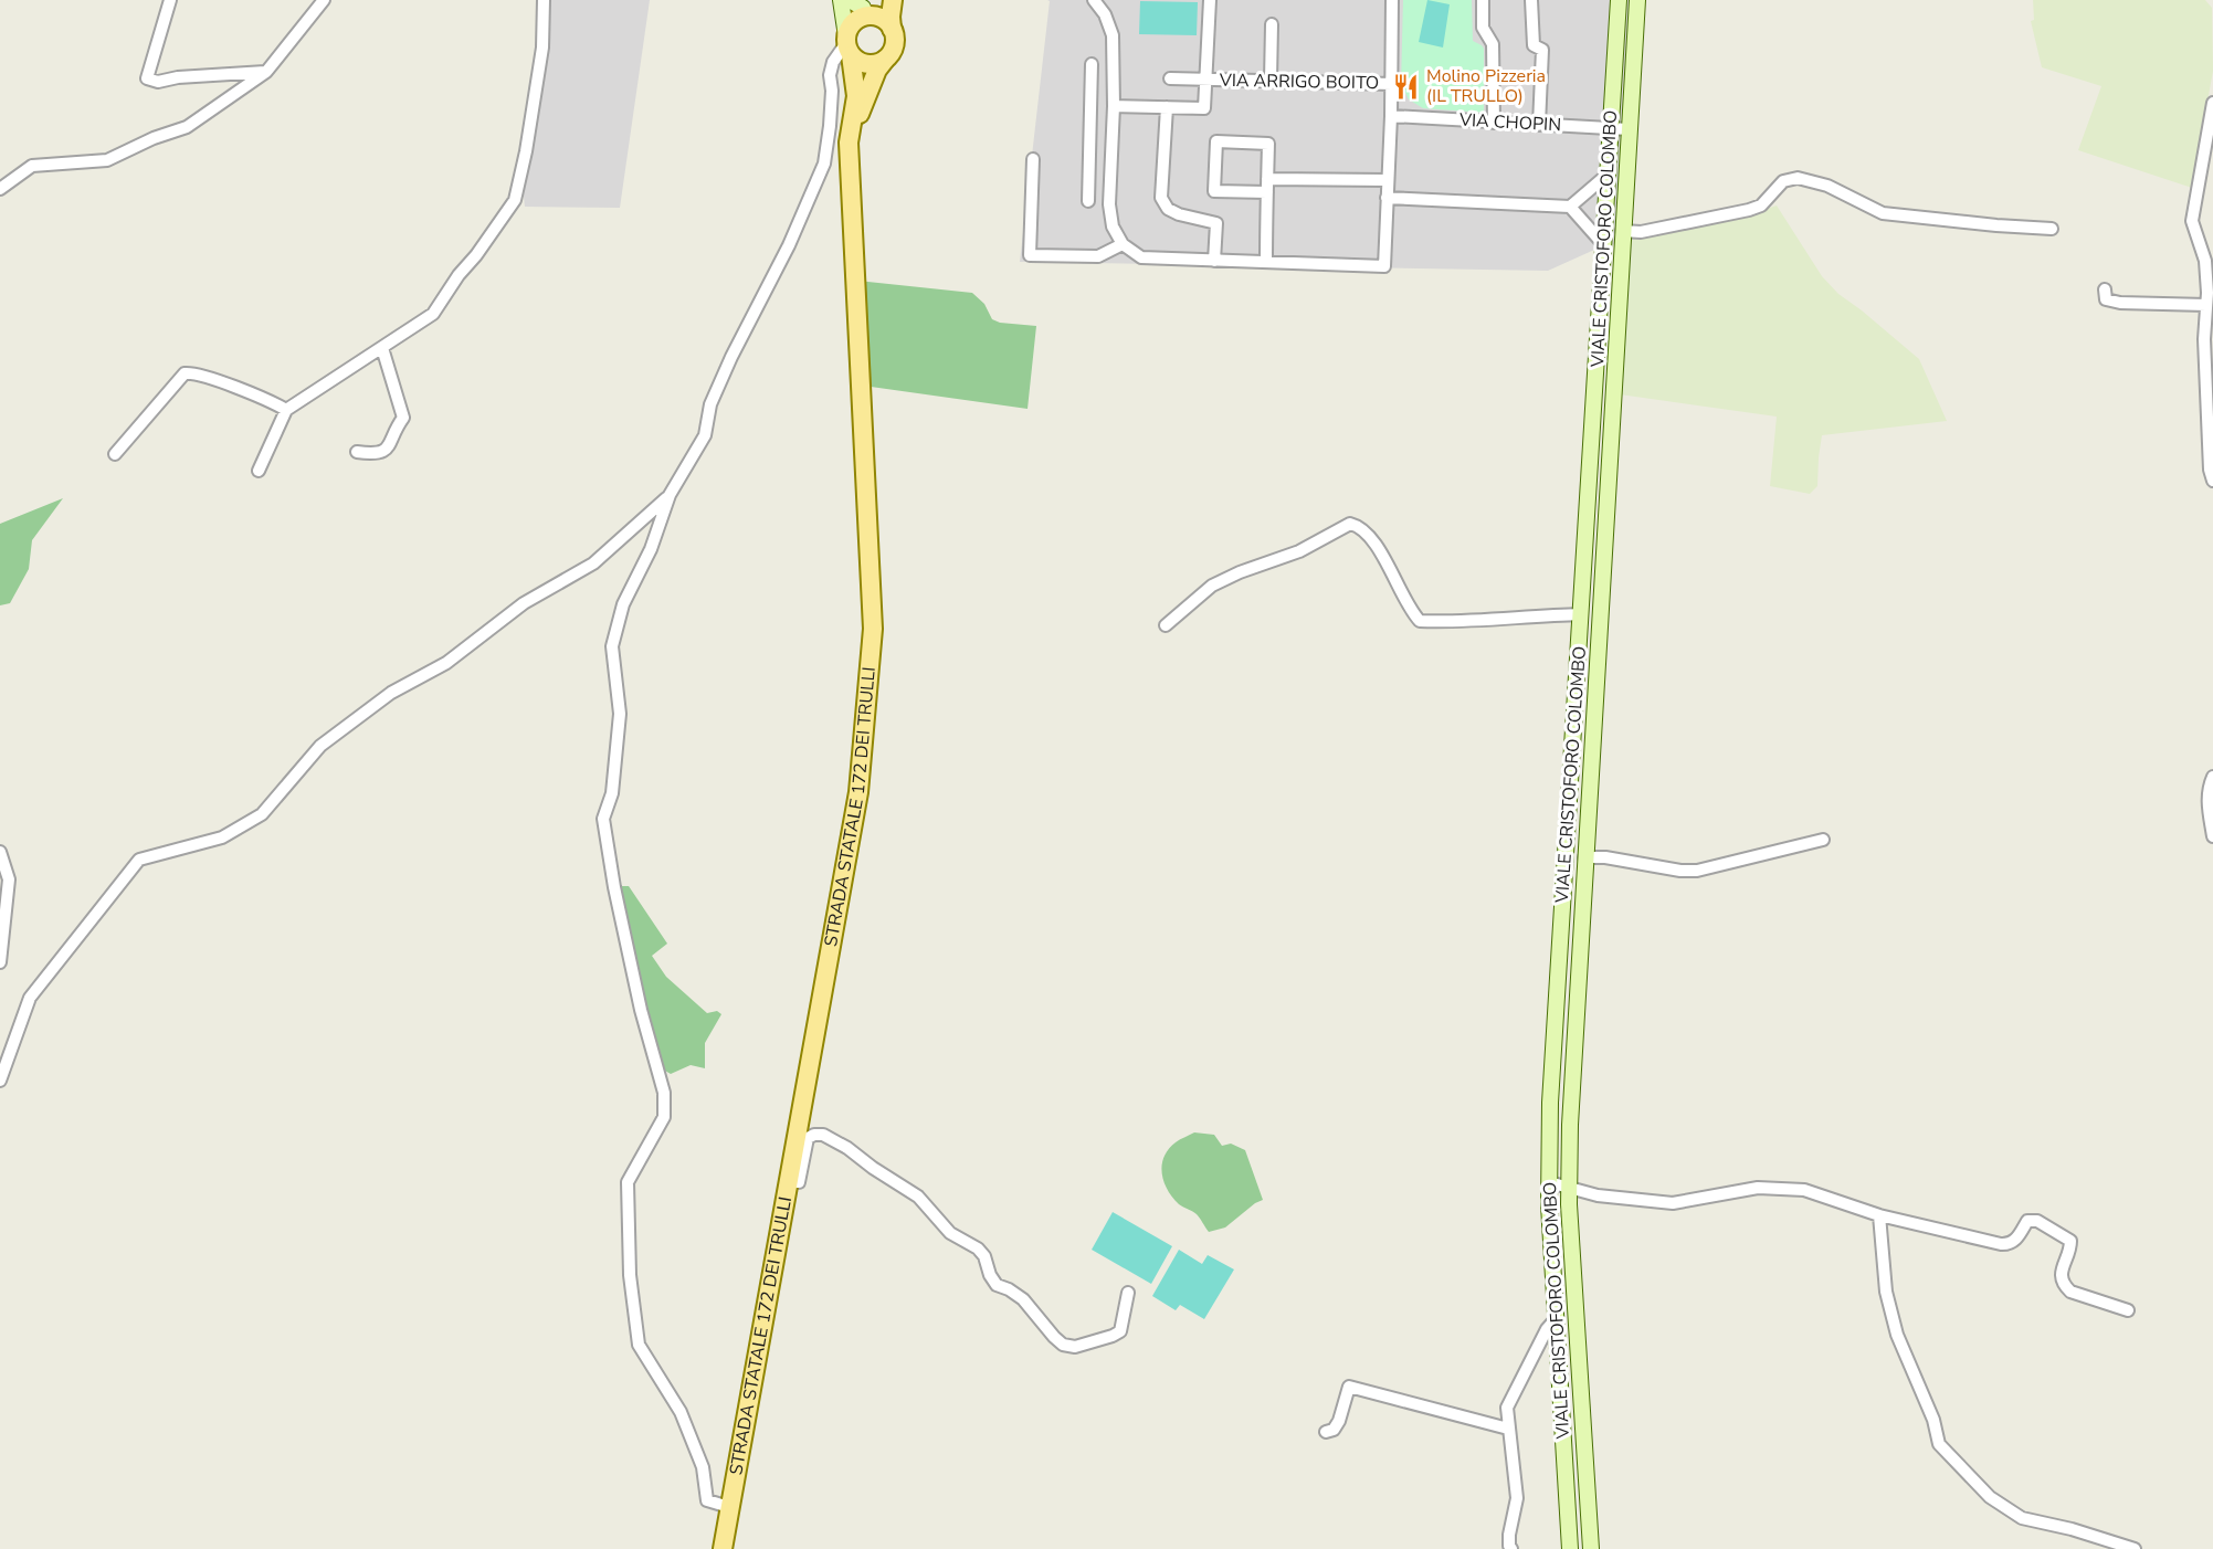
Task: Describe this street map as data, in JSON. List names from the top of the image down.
{
  "streets": {
    "main road": ["VIALE CRISTOFORO COLOMBO", "STRADA STATALE 172 DEI TRULLI"],
    "street": ["VIA ARRIGO BOITO", "VIA CHOPIN"]
  },
  "crossings": [
    ["VIA CHOPIN", "VIALE CRISTOFORO COLOMBO"]
  ],
  "places": {
    "restaurant": ["Molino Pizzeria (IL TRULLO)"]
  }
}
